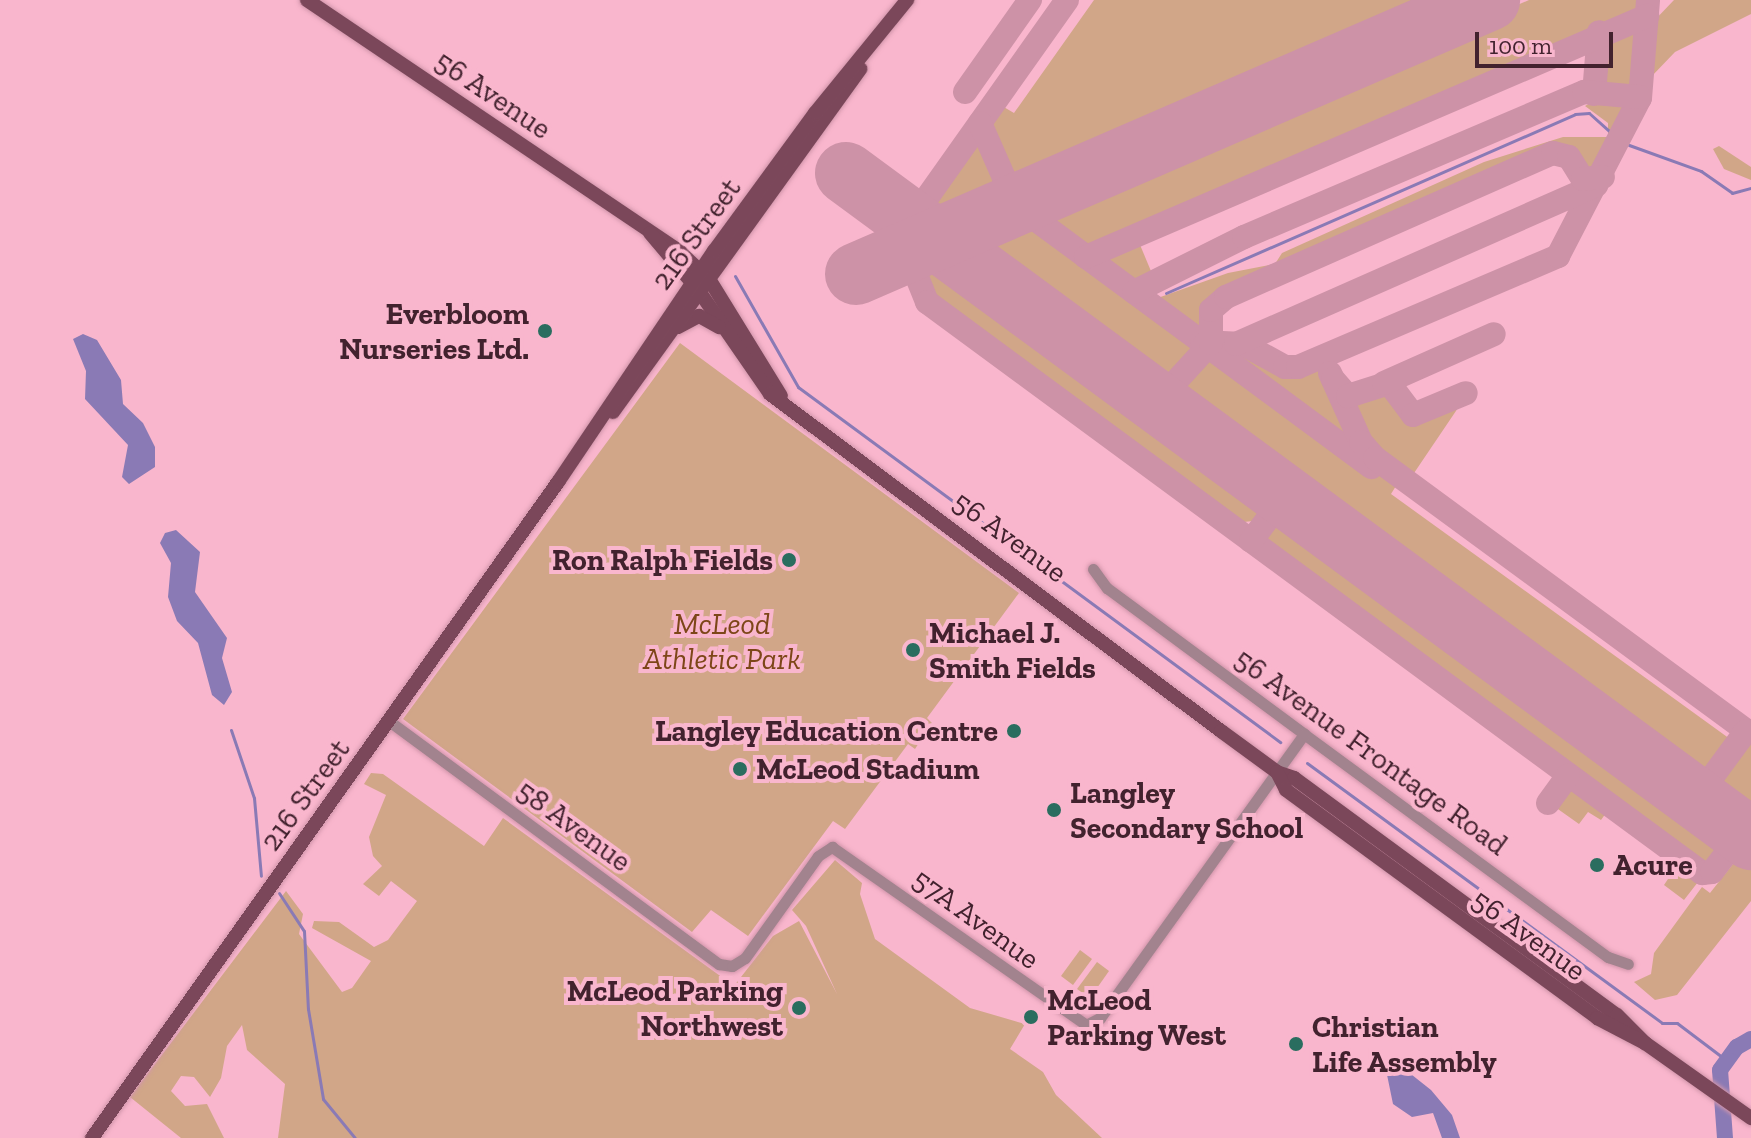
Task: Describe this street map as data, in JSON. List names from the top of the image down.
{
  "streets": {
    "main road": ["56 Avenue", "216 Street"],
    "street": ["56 Avenue Frontage Road", "58 Avenue", "57A Avenue"]
  },
  "crossings": [
    ["56 Avenue", "216 Street"],
    ["56 Avenue", "57A Avenue"],
    ["216 Street", "58 Avenue"],
    ["58 Avenue", "57A Avenue"]
  ],
  "parks": ["McLeod Athletic Park"],
  "places": [
    "Everbloom Nurseries Ltd.",
    "Ron Ralph Fields",
    "Michael J. Smith Fields",
    "Langley Education Centre",
    "McLeod Stadium",
    "Langley Secondary School",
    "Acure",
    "McLeod Parking Northwest",
    "McLeod Parking West",
    "Christian Life Assembly"
  ],
  "scale_bar": "100 m"
}
